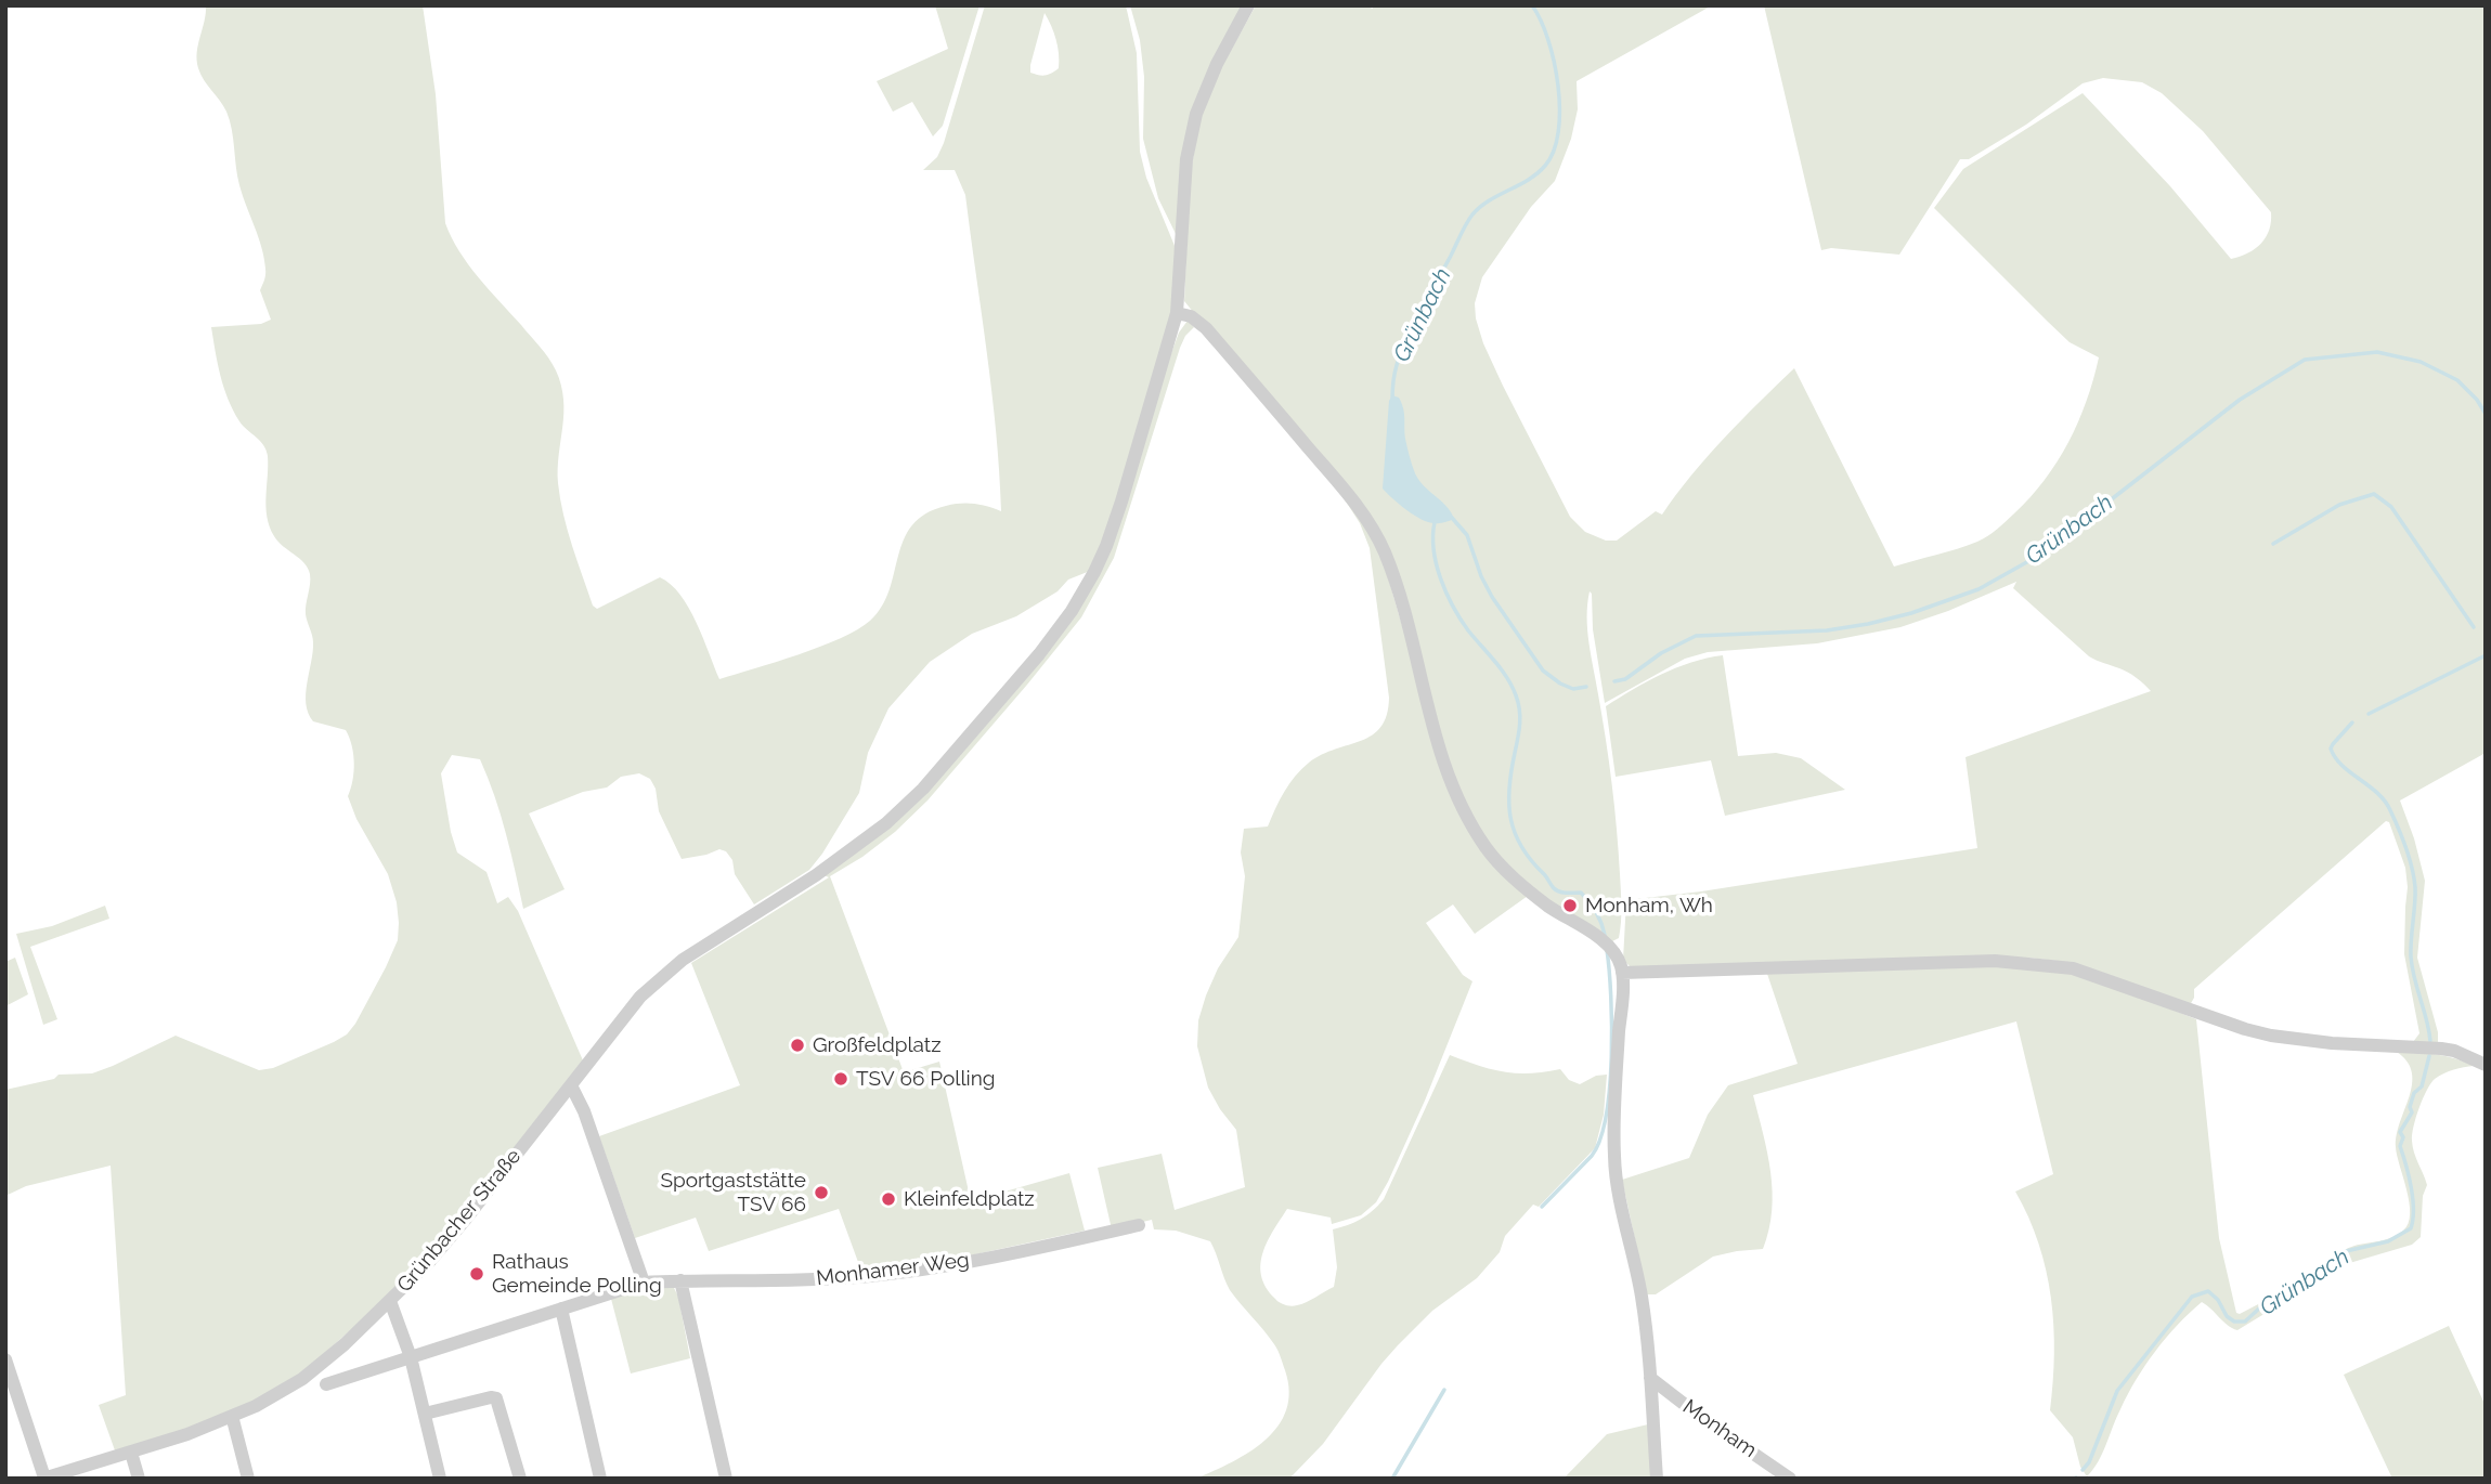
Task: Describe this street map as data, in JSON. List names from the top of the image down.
{
  "streets": {
    "street": ["Grünbacher Straße", "Monhamer Weg", "Monham"]
  },
  "water": ["Grünbach"],
  "places": [
    "Monham, Wh",
    "Großfeldplatz",
    "TSV 66 Polling",
    "Sportgaststätte TSV 66",
    "Kleinfeldplatz",
    "Rathaus Gemeinde Polling"
  ]
}
